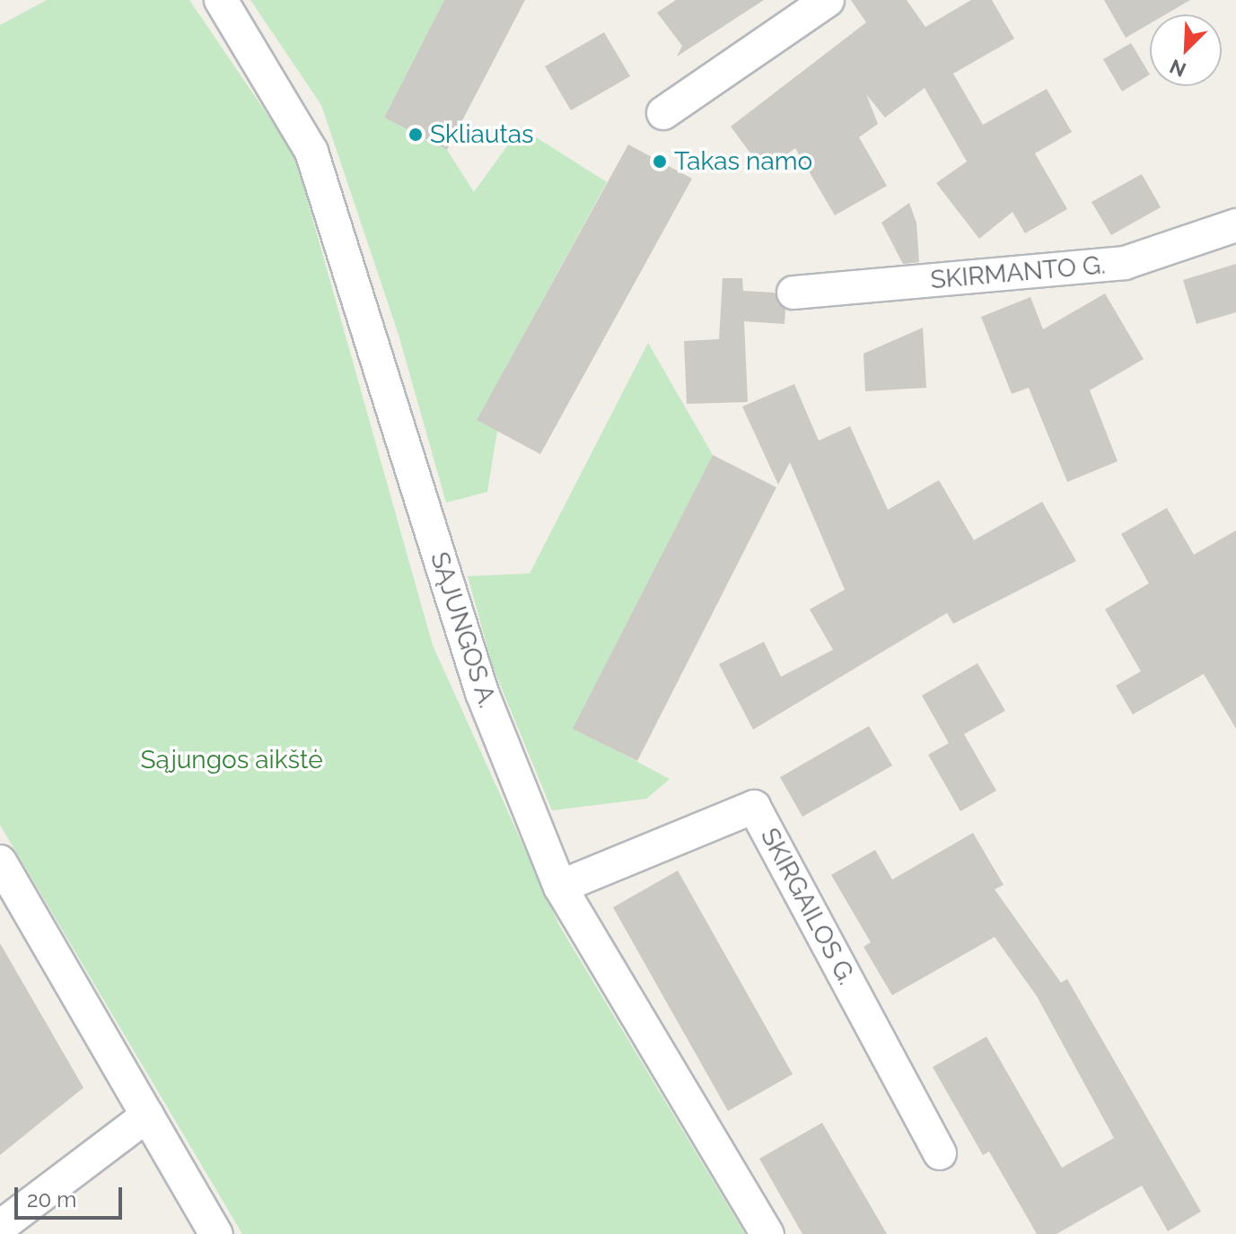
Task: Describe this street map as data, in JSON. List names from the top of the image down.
{
  "streets": {
    "street": ["SKIRMANTO G.", "SĄJUNGOS A.", "SKIRGAILOS G."]
  },
  "crossings": [
    ["SĄJUNGOS A.", "SKIRGAILOS G."]
  ],
  "parks": ["Sąjungos aikštė"],
  "places": ["Skliautas", "Takas namo"],
  "scale_bar": "20 m",
  "north": "bottom left"
}
